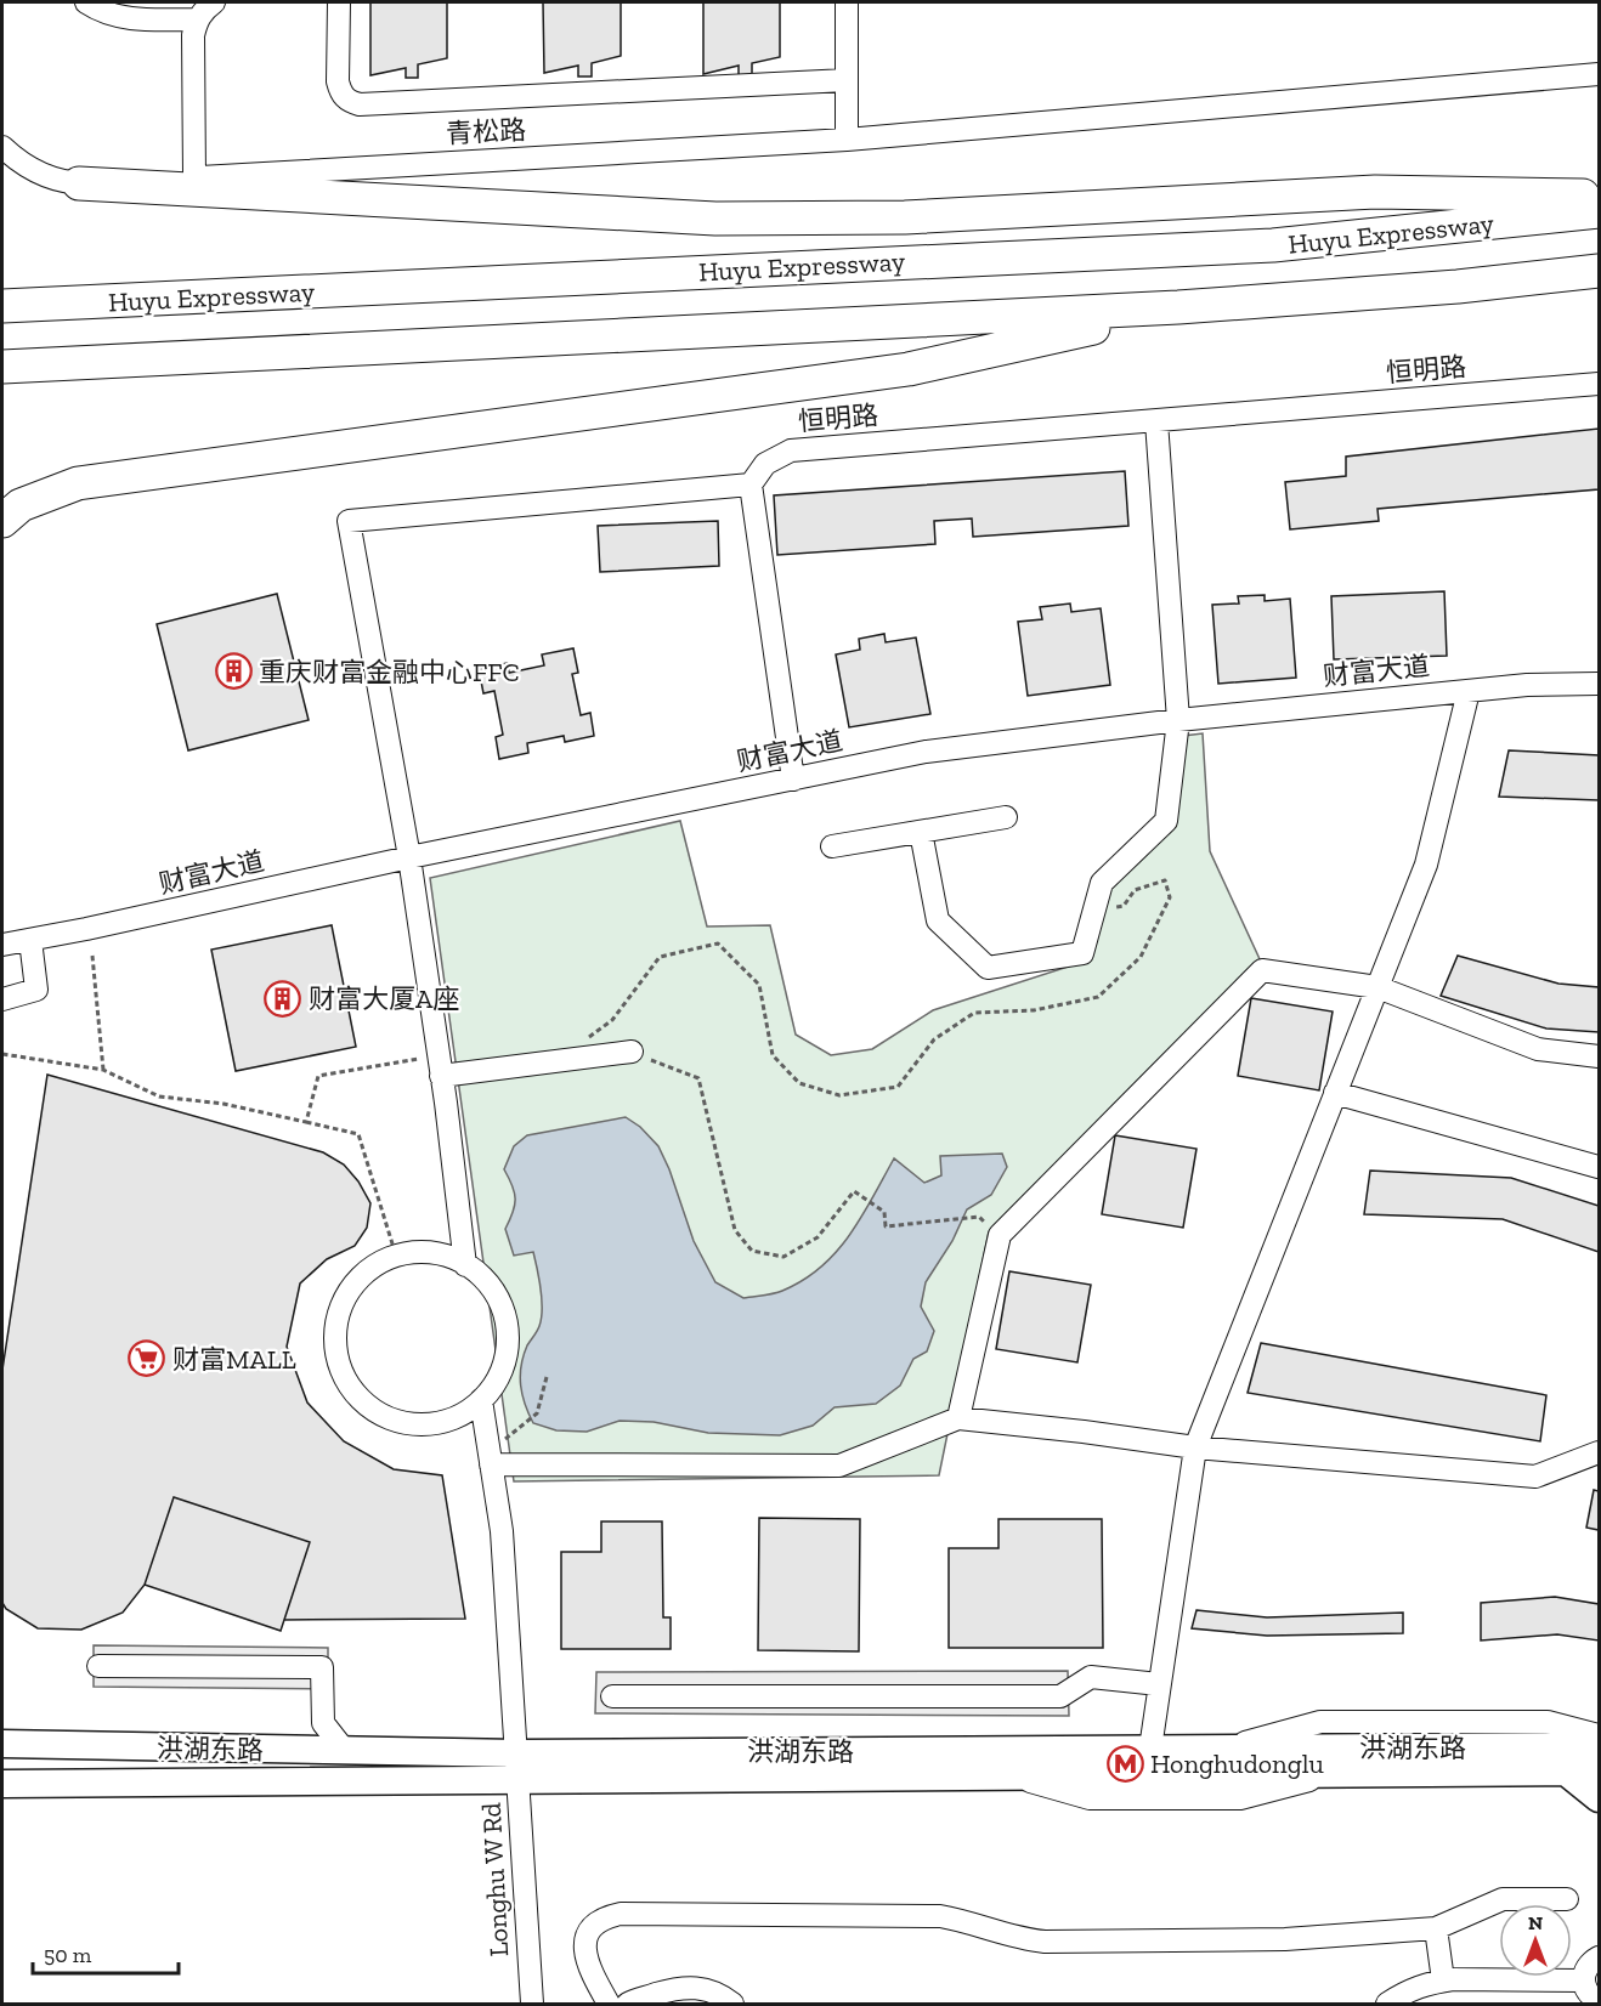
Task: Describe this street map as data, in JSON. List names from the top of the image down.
{
  "streets": {
    "highway": ["Huyu Expressway"],
    "main road": ["洪湖东路"],
    "street": [
      "青松路",
      "恒明路",
      "财富大道",
      "Longhu W Rd"
    ]
  },
  "crossings": [
    ["洪湖东路", "Longhu W Rd"]
  ],
  "places": {
    "building": ["重庆财富金融中心FFC", "财富大厦A座"],
    "supermarket": ["财富MALL"],
    "metro station": ["Honghudonglu"]
  },
  "scale_bar": "50 m",
  "north": "top"
}
